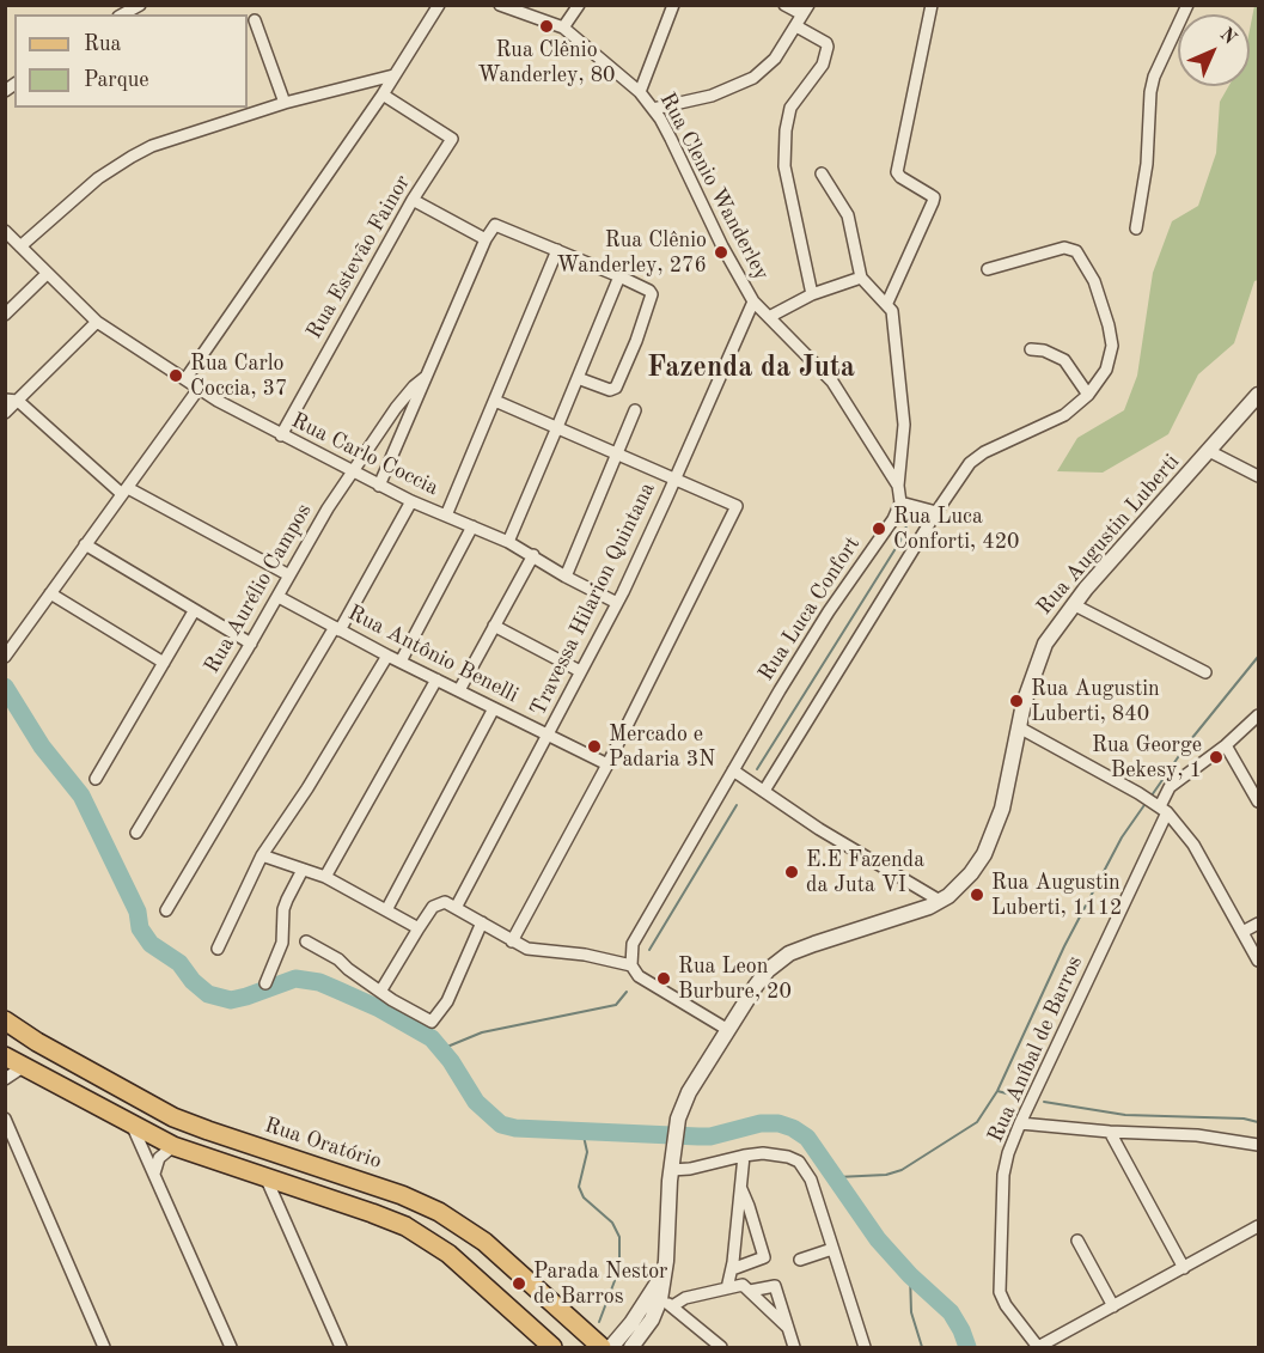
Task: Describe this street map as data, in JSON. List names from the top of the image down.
{
  "streets": {
    "main road": ["Rua Oratório"],
    "street": [
      "Rua Clenio Wanderley",
      "Rua Estevão Fainor",
      "Rua Carlo Coccia",
      "Rua Augustin Luberti",
      "Rua Aurélio Campos",
      "Travessa Hilarion Quintana",
      "Rua Luca Confort",
      "Rua Antônio Benelli",
      "Rua Aníbal de Barros"
    ]
  },
  "crossings": [
    ["Rua Clenio Wanderley", "Travessa Hilarion Quintana"],
    ["Rua Clenio Wanderley", "Rua Luca Confort"],
    ["Rua Estevão Fainor", "Rua Carlo Coccia"],
    ["Rua Carlo Coccia", "Rua Aurélio Campos"],
    ["Rua Carlo Coccia", "Travessa Hilarion Quintana"],
    ["Rua Aurélio Campos", "Rua Antônio Benelli"],
    ["Travessa Hilarion Quintana", "Rua Antônio Benelli"]
  ],
  "districts": ["Fazenda da Juta"],
  "places": [
    "Rua Clênio Wanderley, 80",
    "Rua Clênio Wanderley, 276",
    "Rua Carlo Coccia, 37",
    "Rua Luca Conforti, 420",
    "Rua Augustin Luberti, 840",
    "Mercado e Padaria 3N",
    "Rua George Bekesy, 1",
    "E.E Fazenda da Juta VI",
    "Rua Augustin Luberti, 1112",
    "Rua Leon Burbure, 20",
    "Parada Nestor de Barros"
  ],
  "legend": ["Rua", "Parque"],
  "north": "top right"
}
